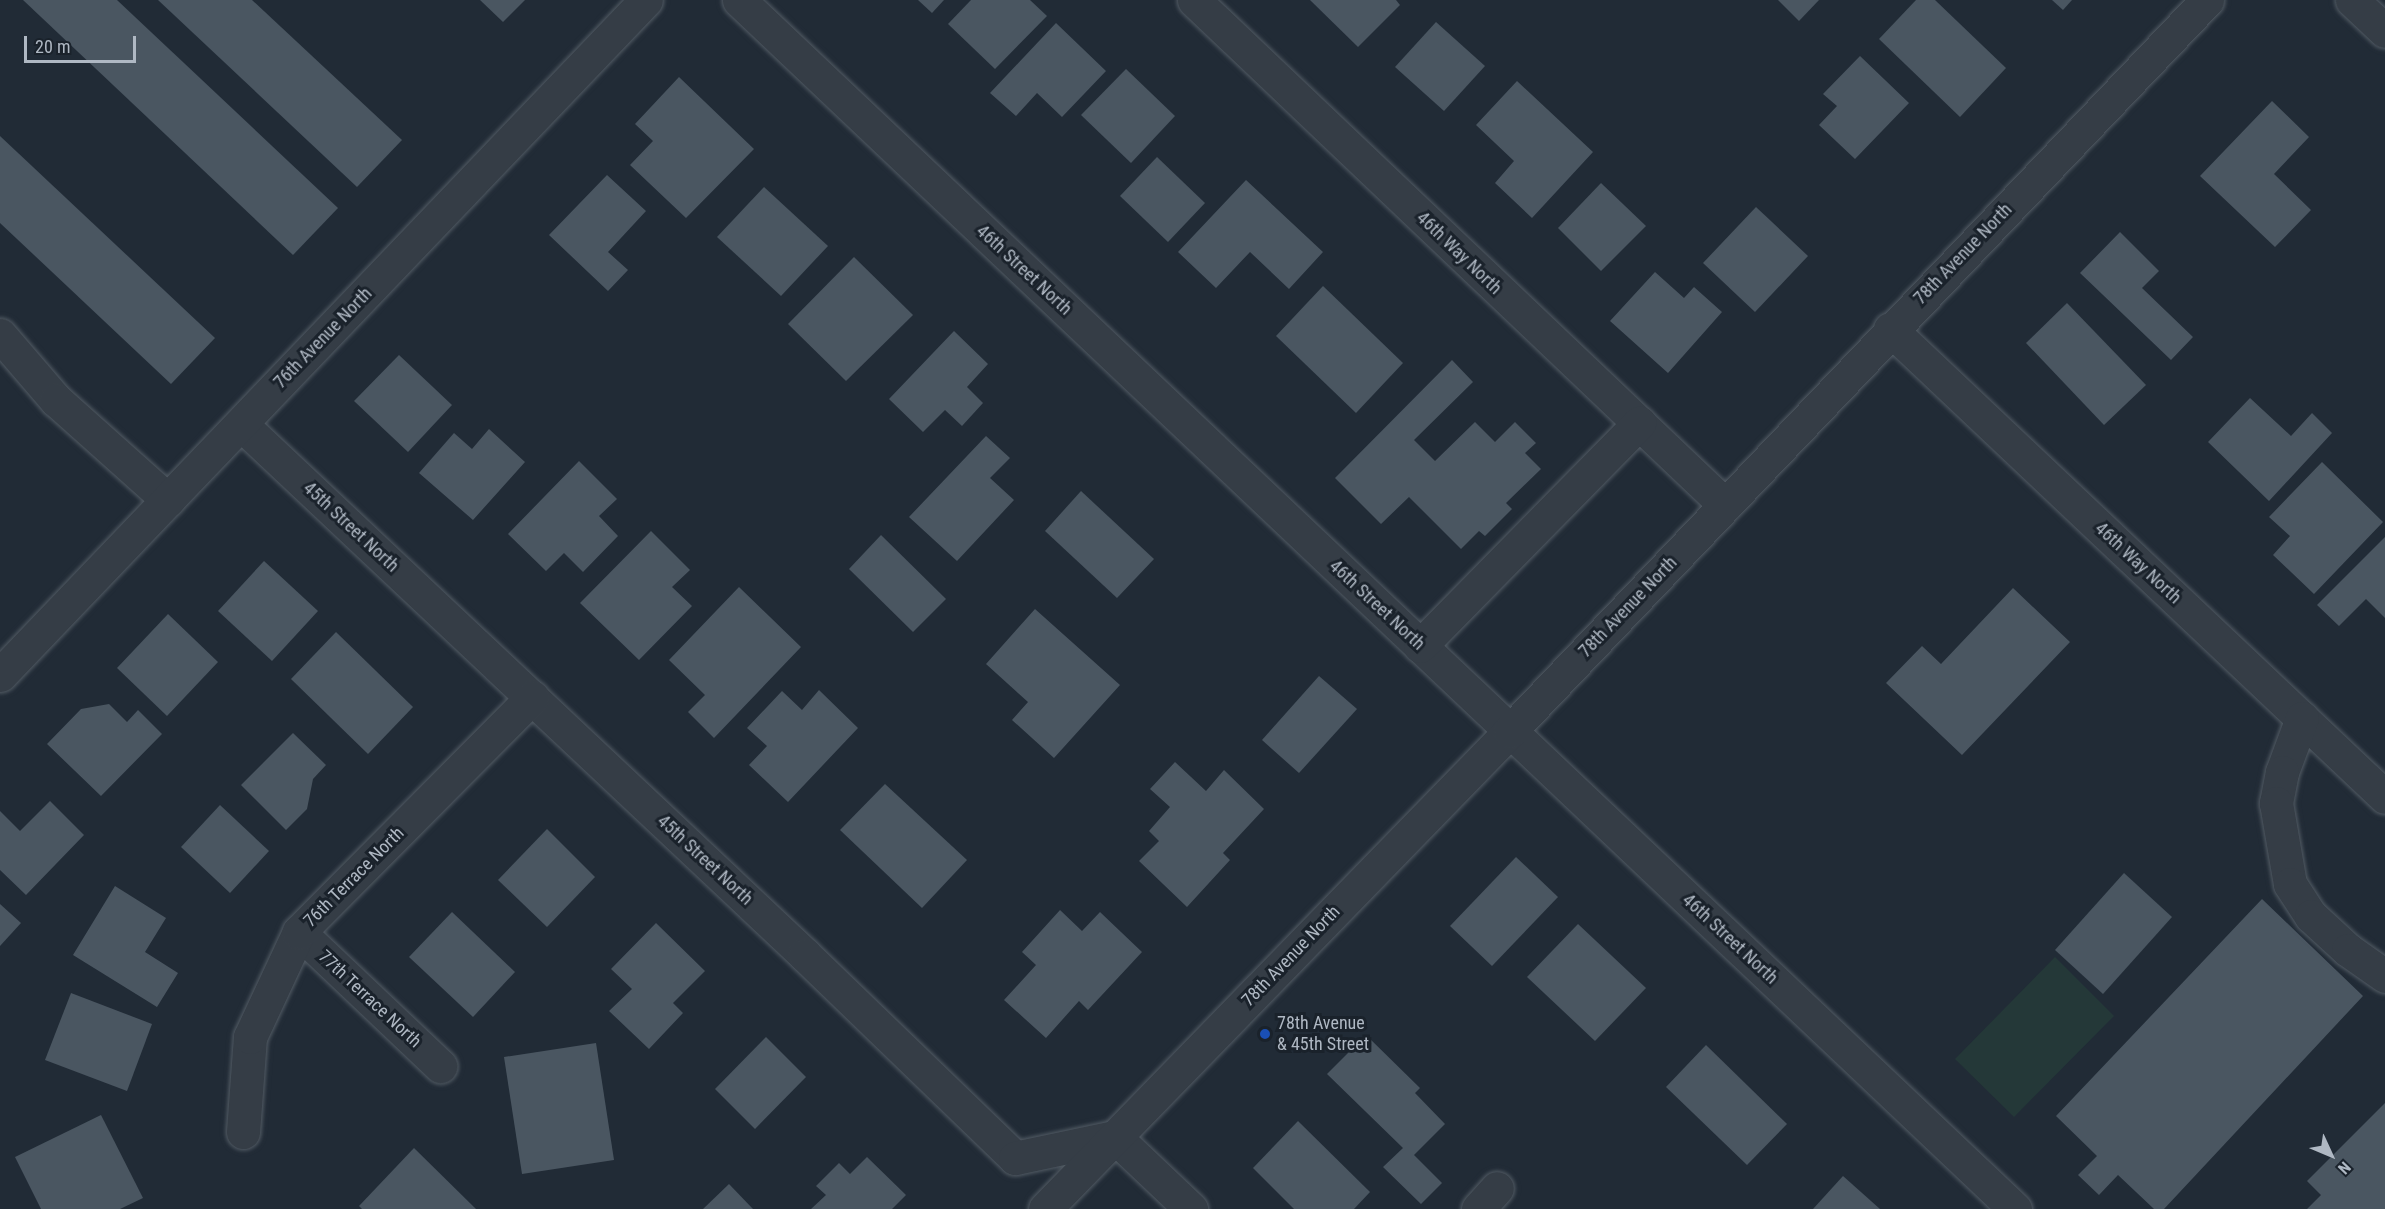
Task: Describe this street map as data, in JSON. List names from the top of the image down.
{
  "streets": {
    "street": [
      "46th Way North",
      "78th Avenue North",
      "46th Street North",
      "76th Avenue North",
      "45th Street North",
      "76th Terrace North",
      "77th Terrace North"
    ]
  },
  "crossings": [
    ["46th Way North", "78th Avenue North"],
    ["78th Avenue North", "46th Street North"],
    ["78th Avenue North", "45th Street North"],
    ["76th Avenue North", "45th Street North"],
    ["45th Street North", "76th Terrace North"],
    ["76th Terrace North", "77th Terrace North"]
  ],
  "places": ["78th Avenue & 45th Street"],
  "scale_bar": "20 m",
  "north": "bottom right"
}
